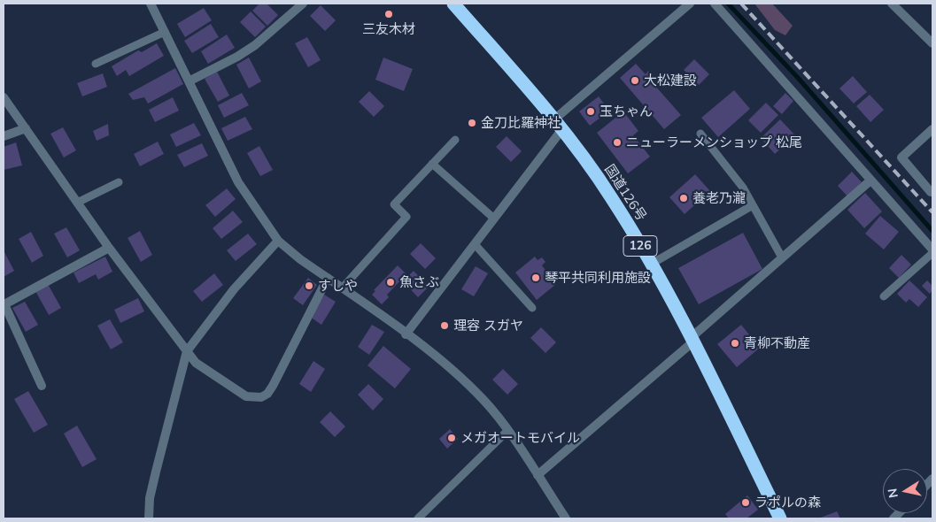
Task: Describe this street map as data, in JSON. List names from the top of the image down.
{
  "streets": {
    "highway": ["国道126号", "126"]
  },
  "places": [
    "三友木材",
    "大松建設",
    "玉ちゃん",
    "金刀比羅神社",
    "ニューラーメンショップ 松尾",
    "養老乃瀧",
    "琴平共同利用施設",
    "魚さぶ",
    "すしや",
    "理容 スガヤ",
    "青柳不動産",
    "メガオートモバイル",
    "ラポルの森"
  ],
  "north": "left"
}
